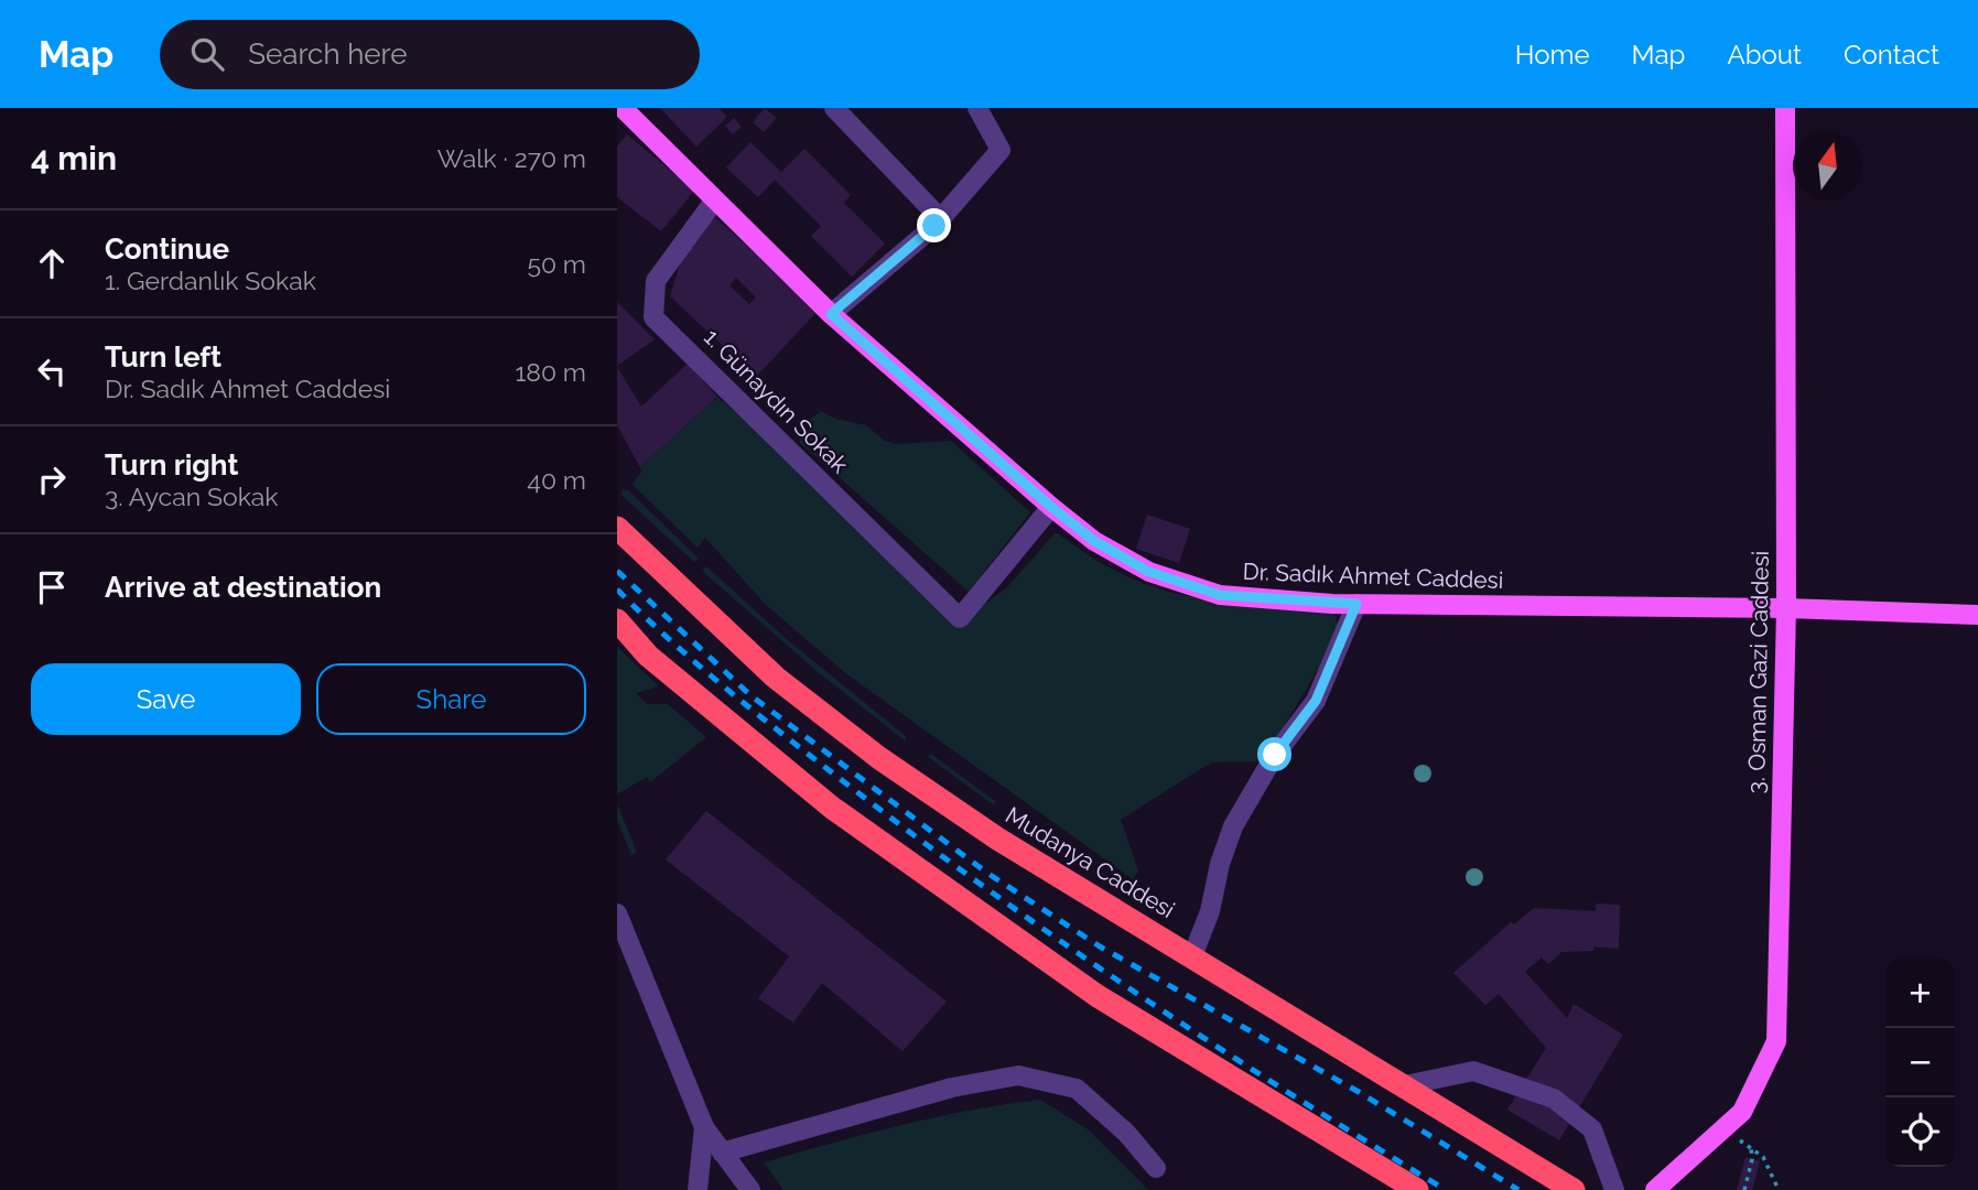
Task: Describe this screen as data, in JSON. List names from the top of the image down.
{
  "streets": {
    "highway": ["Mudanya Caddesi"],
    "main road": ["Dr. Sadık Ahmet Caddesi", "3. Osman Gazi Caddesi"],
    "street": ["1. Günaydın Sokak"]
  },
  "crossings": [
    ["1. Günaydın Sokak", "Dr. Sadık Ahmet Caddesi"],
    ["Dr. Sadık Ahmet Caddesi", "3. Osman Gazi Caddesi"]
  ],
  "north": "top",
  "page": {
    "header": "Map",
    "search": "Search here",
    "nav": [
      "Home",
      "Map",
      "About",
      "Contact"
    ],
    "heading": ["4 min", "Walk · 270 m"],
    "list": [
      ["Continue", "1. Gerdanlık Sokak", "50 m"],
      ["Turn left", "Dr. Sadık Ahmet Caddesi", "180 m"],
      ["Turn right", "3. Aycan Sokak", "40 m"],
      "Arrive at destination"
    ],
    "buttons": ["Save", "Share"],
    "map_buttons": ["+", "−"]
  }
}
